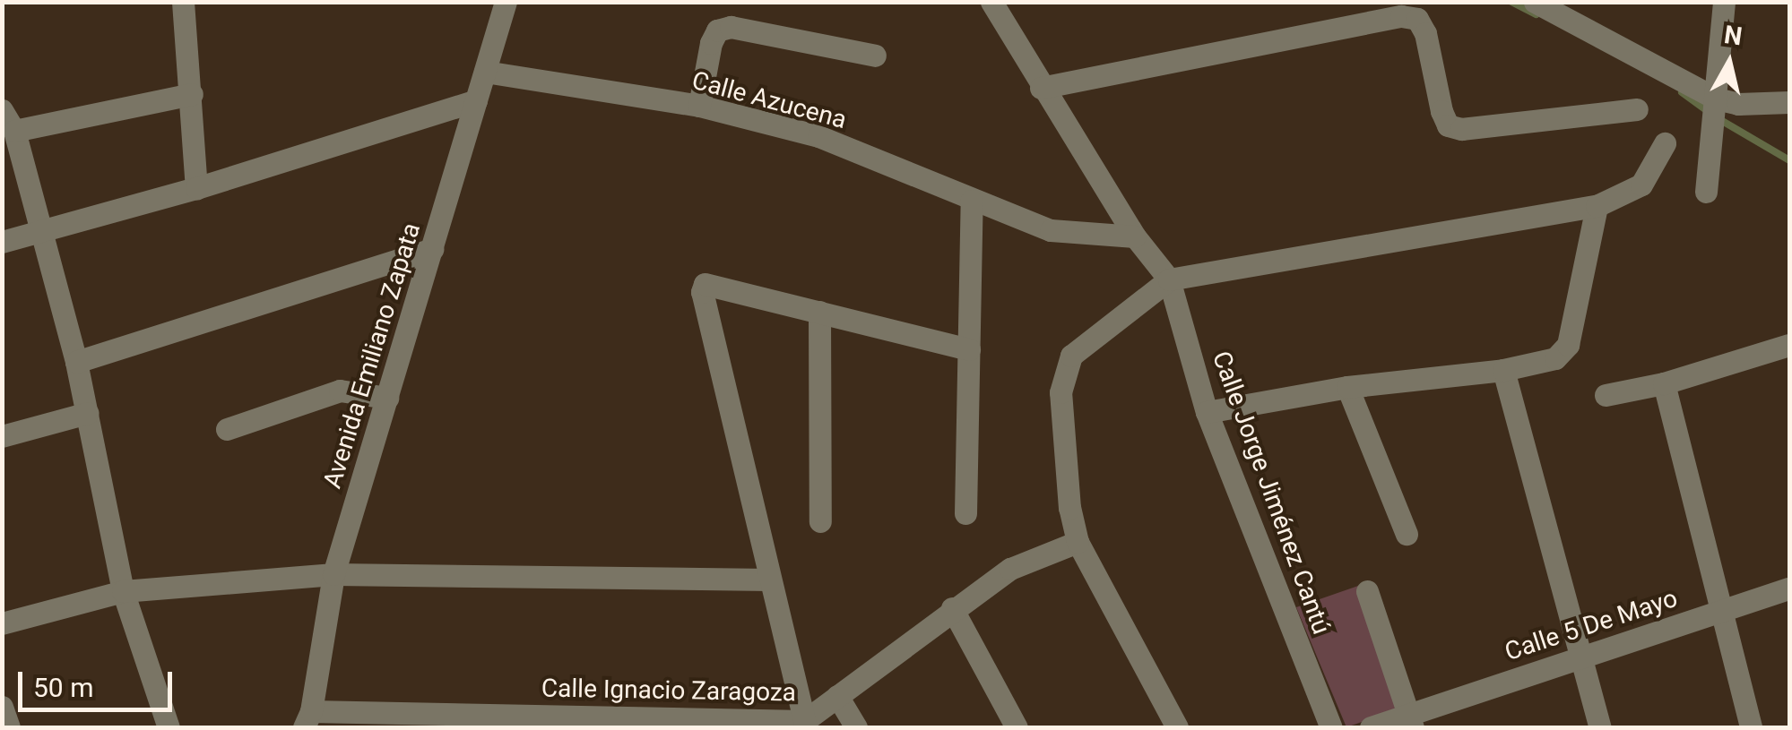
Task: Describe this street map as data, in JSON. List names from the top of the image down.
{
  "streets": {
    "street": [
      "Calle Azucena",
      "Avenida Emiliano Zapata",
      "Calle Jorge Jiménez Cantú",
      "Calle 5 De Mayo",
      "Calle Ignacio Zaragoza"
    ]
  },
  "crossings": [
    ["Calle Azucena", "Avenida Emiliano Zapata"],
    ["Calle Azucena", "Calle Jorge Jiménez Cantú"],
    ["Avenida Emiliano Zapata", "Calle Ignacio Zaragoza"]
  ],
  "scale_bar": "50 m",
  "north": "top"
}
